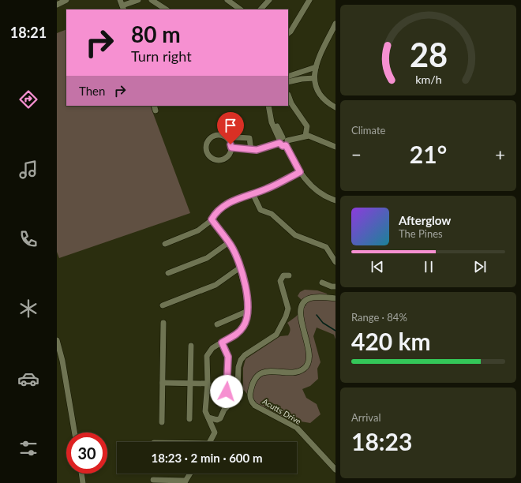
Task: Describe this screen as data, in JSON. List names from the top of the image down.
{
  "streets": {
    "street": ["Acutts Drive"]
  },
  "page": {
    "tabs": "18:21",
    "turn": ["80 m", "Turn right"],
    "then": "Then",
    "tile": [
      "Climate",
      ["Range · 84%", "420 km"],
      ["Arrival", "18:23"]
    ],
    "heat": ["−", "21°", "+"],
    "song": ["Afterglow", "The Pines"],
    "limit": "30",
    "trip": "18:23 · 2 min · 600 m",
    "gauge": ["28", "km/h"]
  }
}
